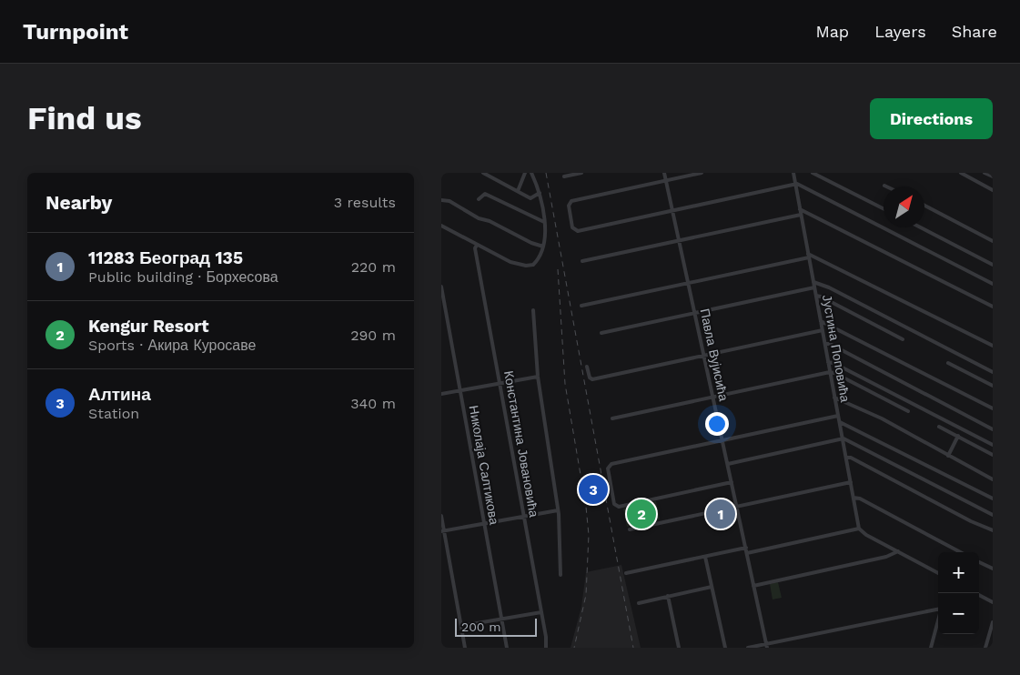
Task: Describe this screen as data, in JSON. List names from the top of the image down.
{
  "streets": {
    "street": [
      "Јустина Поповића",
      "Павла Вујисића",
      "Константина Јовановића",
      "Николаја Салтикова"
    ]
  },
  "scale_bar": "200 m",
  "north": "top right",
  "page": {
    "header": "Turnpoint",
    "nav": ["Map", "Layers", "Share"],
    "buttons": "Directions",
    "title": "Find us",
    "heading": ["Nearby", "3 results"],
    "list": [
      {
        "mark": "1",
        "name": "11283 Београд 135",
        "note": "Public building · Борхесова",
        "value": "220 m"
      },
      {
        "mark": "2",
        "name": "Kengur Resort",
        "note": "Sports · Акира Куросаве",
        "value": "290 m"
      },
      {
        "mark": "3",
        "name": "Алтина",
        "note": "Station",
        "value": "340 m"
      }
    ],
    "pins": ["3", "1", "2"],
    "map_buttons": ["+", "−"],
    "scale": "200 m"
  }
}
